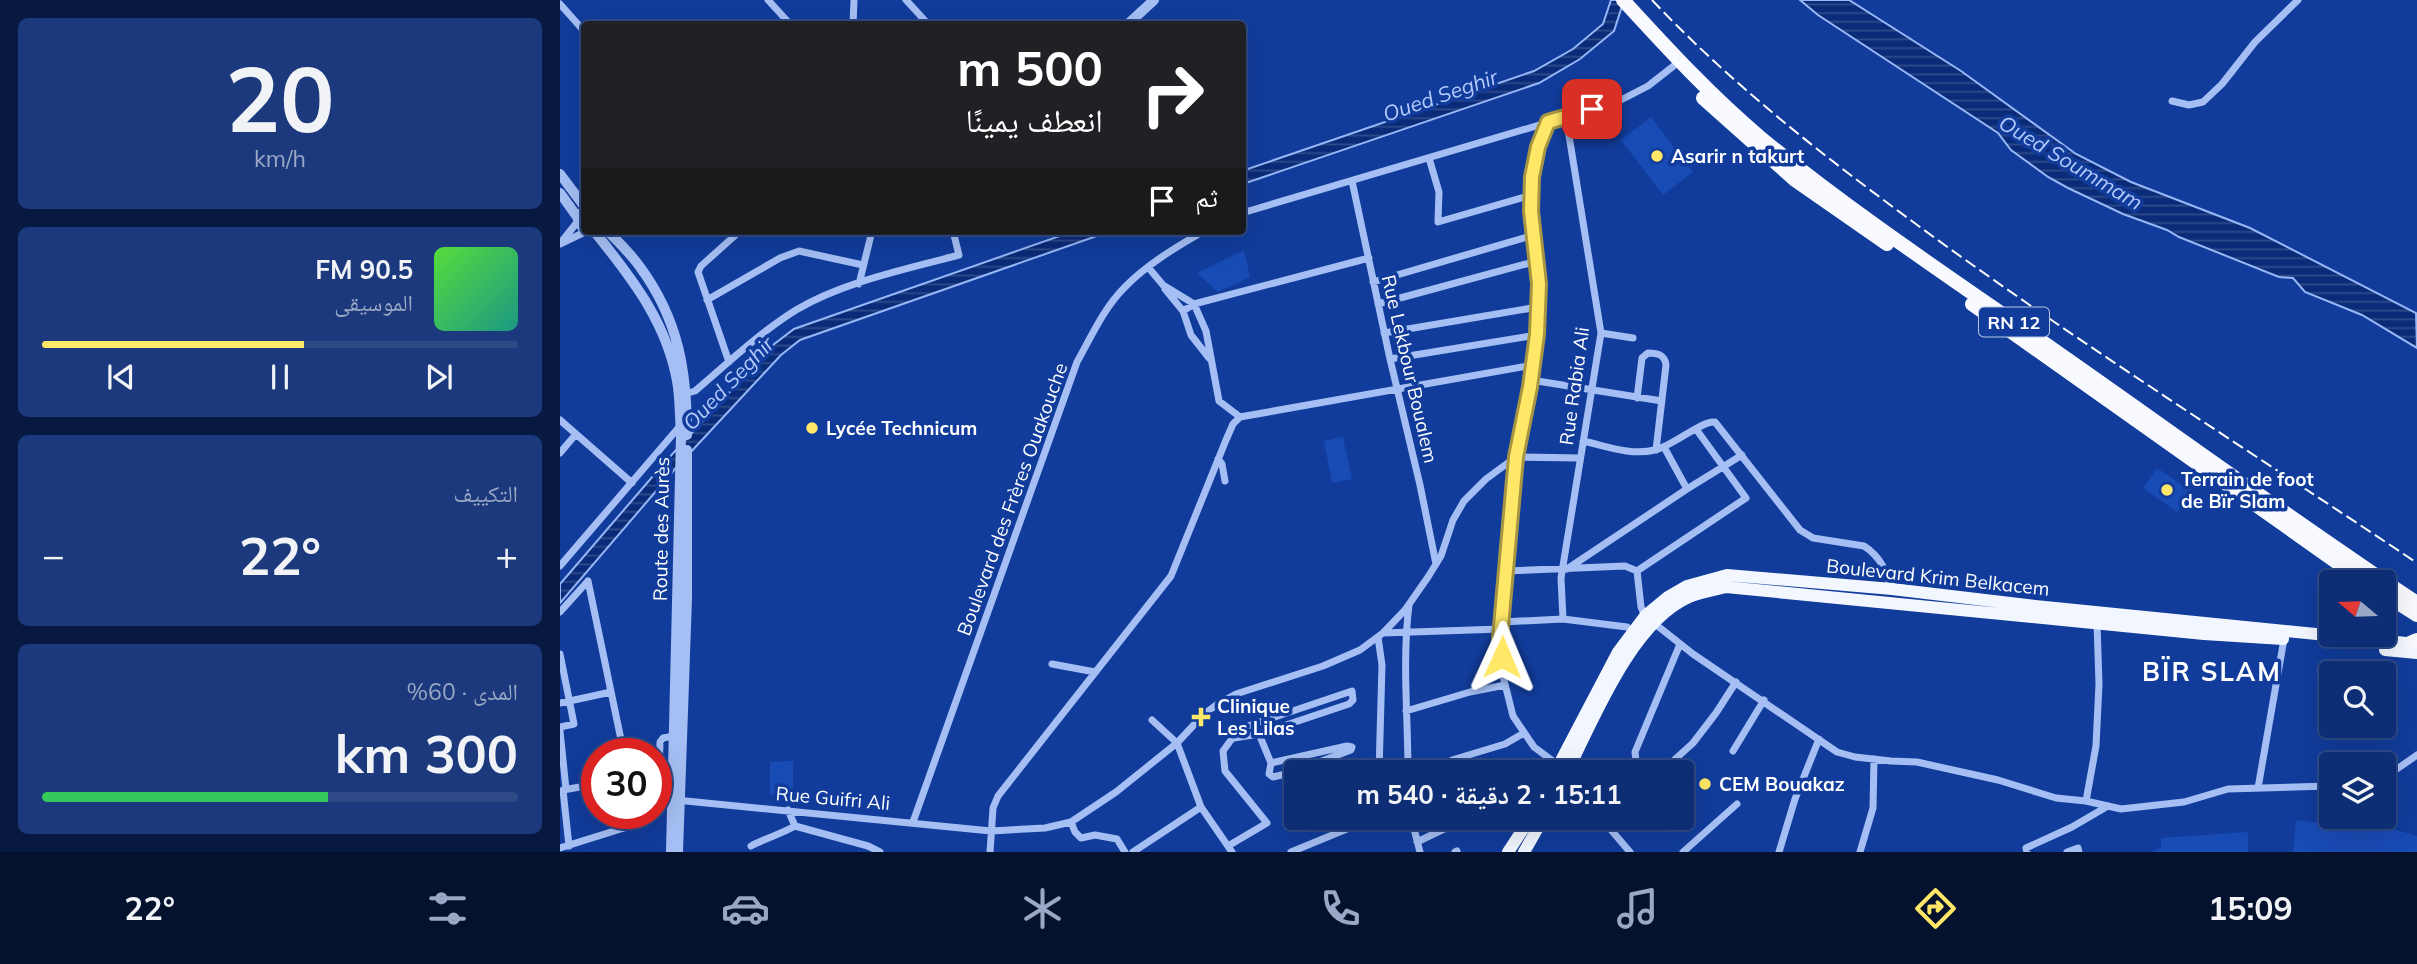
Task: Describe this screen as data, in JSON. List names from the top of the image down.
{
  "streets": {
    "highway": ["RN 12"],
    "main road": ["Boulevard Krim Belkacem"],
    "street": [
      "Rue Lekbour Boualem",
      "Rue Rabia Ali",
      "Boulevard des Frères Ouakouche",
      "Route des Aurès",
      "Rue Guifri Ali"
    ]
  },
  "crossings": [
    ["Boulevard des Frères Ouakouche", "Rue Guifri Ali"],
    ["Route des Aurès", "Rue Guifri Ali"]
  ],
  "districts": ["BÏR SLAM"],
  "water": ["Oued Seghir", "Oued Soummam"],
  "places": {
    "other": [
      "Asarir n takurt",
      "Lycée Technicum",
      "Terrain de foot de Bïr Slam",
      "CEM Bouakaz"
    ],
    "health": ["Clinique Les Lilas"]
  },
  "north": "left",
  "page": {
    "tile": [
      ["20", "km/h"],
      "التكييف",
      ["المدى · 60%", "300 km"]
    ],
    "turn": ["500 m", "انعطف يمينًا"],
    "then": "ثم",
    "song": ["90.5 FM", "الموسيقى"],
    "heat": ["−", "22°", "+"],
    "limit": "30",
    "trip": "15:11 · 2 دقيقة · 540 m",
    "tabs": ["15:09", "22°"]
  }
}
